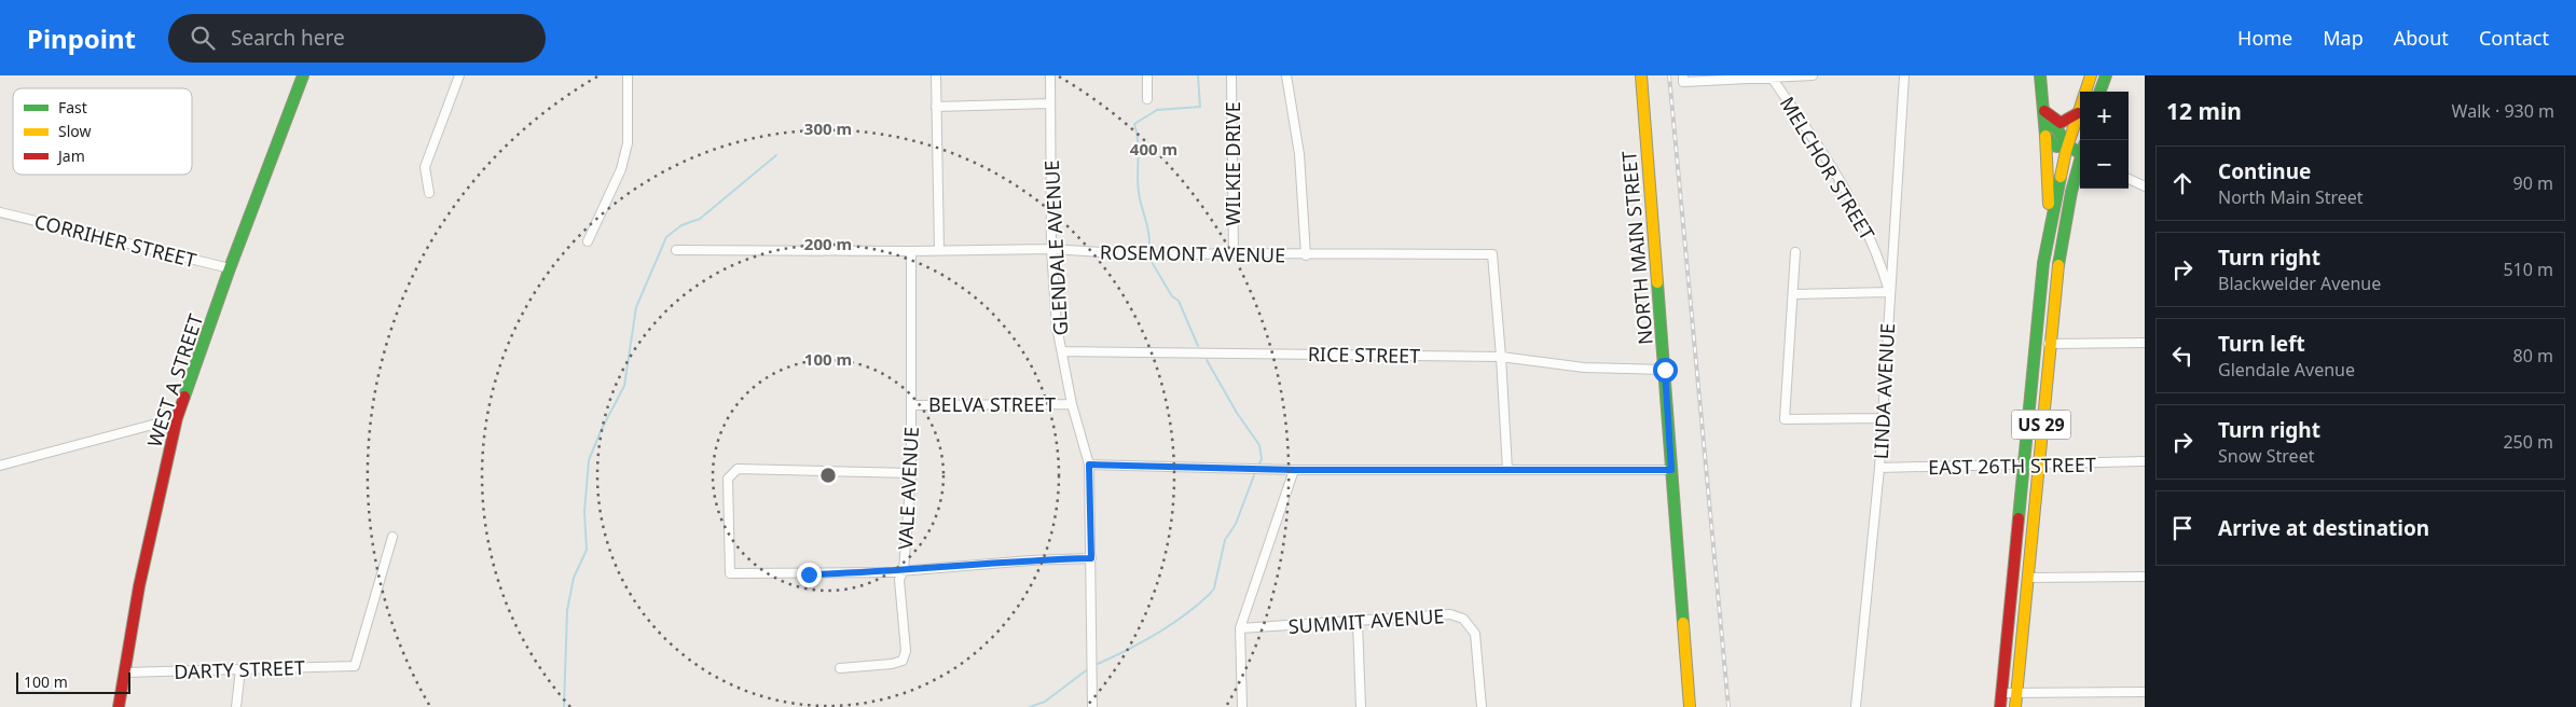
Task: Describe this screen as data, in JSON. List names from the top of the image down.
{
  "streets": {
    "main road": ["NORTH MAIN STREET", "WEST A STREET", "US 29"],
    "street": [
      "WILKIE DRIVE",
      "MELCHOR STREET",
      "CORRIHER STREET",
      "GLENDALE AVENUE",
      "ROSEMONT AVENUE",
      "RICE STREET",
      "LINDA AVENUE",
      "BELVA STREET",
      "EAST 26TH STREET",
      "VALE AVENUE",
      "SUMMIT AVENUE",
      "DARTY STREET"
    ]
  },
  "crossings": [
    ["WILKIE DRIVE", "ROSEMONT AVENUE"],
    ["MELCHOR STREET", "LINDA AVENUE"],
    ["CORRIHER STREET", "WEST A STREET"],
    ["GLENDALE AVENUE", "ROSEMONT AVENUE"],
    ["GLENDALE AVENUE", "RICE STREET"],
    ["GLENDALE AVENUE", "BELVA STREET"],
    ["NORTH MAIN STREET", "RICE STREET"],
    ["ROSEMONT AVENUE", "RICE STREET"],
    ["ROSEMONT AVENUE", "VALE AVENUE"],
    ["WEST A STREET", "DARTY STREET"],
    ["LINDA AVENUE", "EAST 26TH STREET"],
    ["BELVA STREET", "VALE AVENUE"],
    ["US 29", "EAST 26TH STREET"]
  ],
  "legend": ["Fast", "Slow", "Jam"],
  "scale_bar": "100 m",
  "page": {
    "header": "Pinpoint",
    "search": "Search here",
    "nav": [
      "Home",
      "Map",
      "About",
      "Contact"
    ],
    "heading": ["12 min", "Walk · 930 m"],
    "map_buttons": ["+", "−"],
    "list": [
      ["Continue", "North Main Street", "90 m"],
      ["Turn right", "Blackwelder Avenue", "510 m"],
      ["Turn left", "Glendale Avenue", "80 m"],
      ["Turn right", "Snow Street", "250 m"],
      "Arrive at destination"
    ],
    "scale": "100 m"
  },
  "rings": [
    "300 m",
    "400 m",
    "200 m",
    "100 m"
  ]
}
